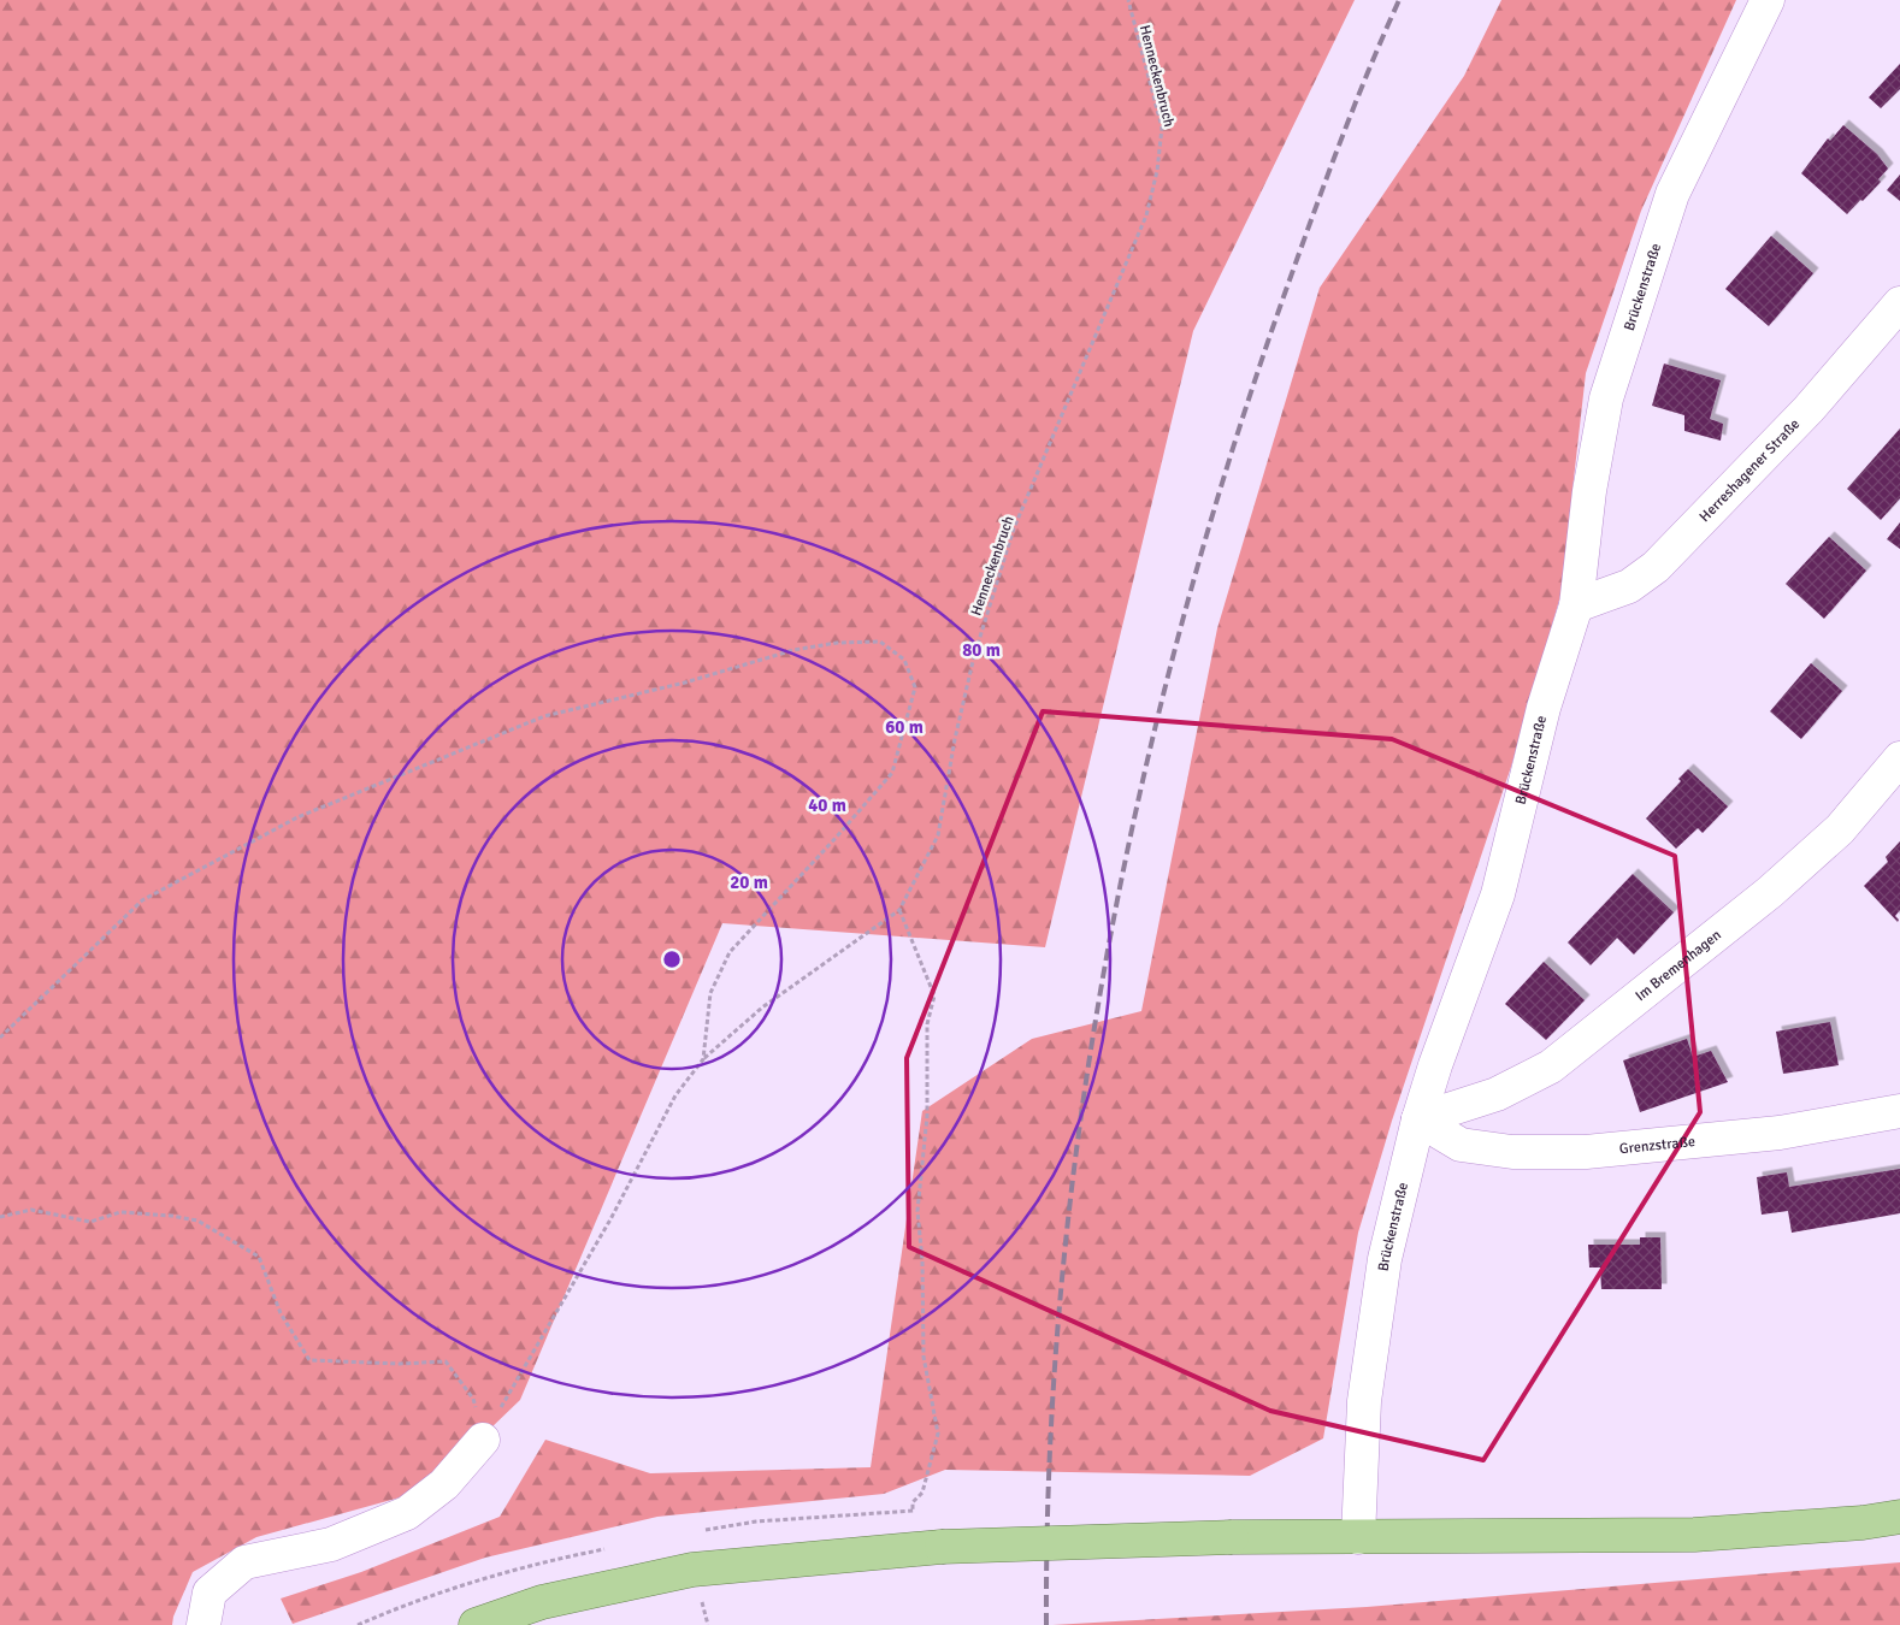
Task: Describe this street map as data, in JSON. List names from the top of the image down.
{
  "streets": {
    "street": [
      "Brückenstraße",
      "Herreshagener Straße",
      "Im Bremenhagen",
      "Grenzstraße"
    ],
    "path": ["Henneckenbruch"]
  },
  "crossings": [
    ["Brückenstraße", "Herreshagener Straße"],
    ["Brückenstraße", "Im Bremenhagen"],
    ["Brückenstraße", "Grenzstraße"],
    ["Im Bremenhagen", "Grenzstraße"]
  ],
  "rings": [
    "80 m",
    "60 m",
    "40 m",
    "20 m"
  ]
}
